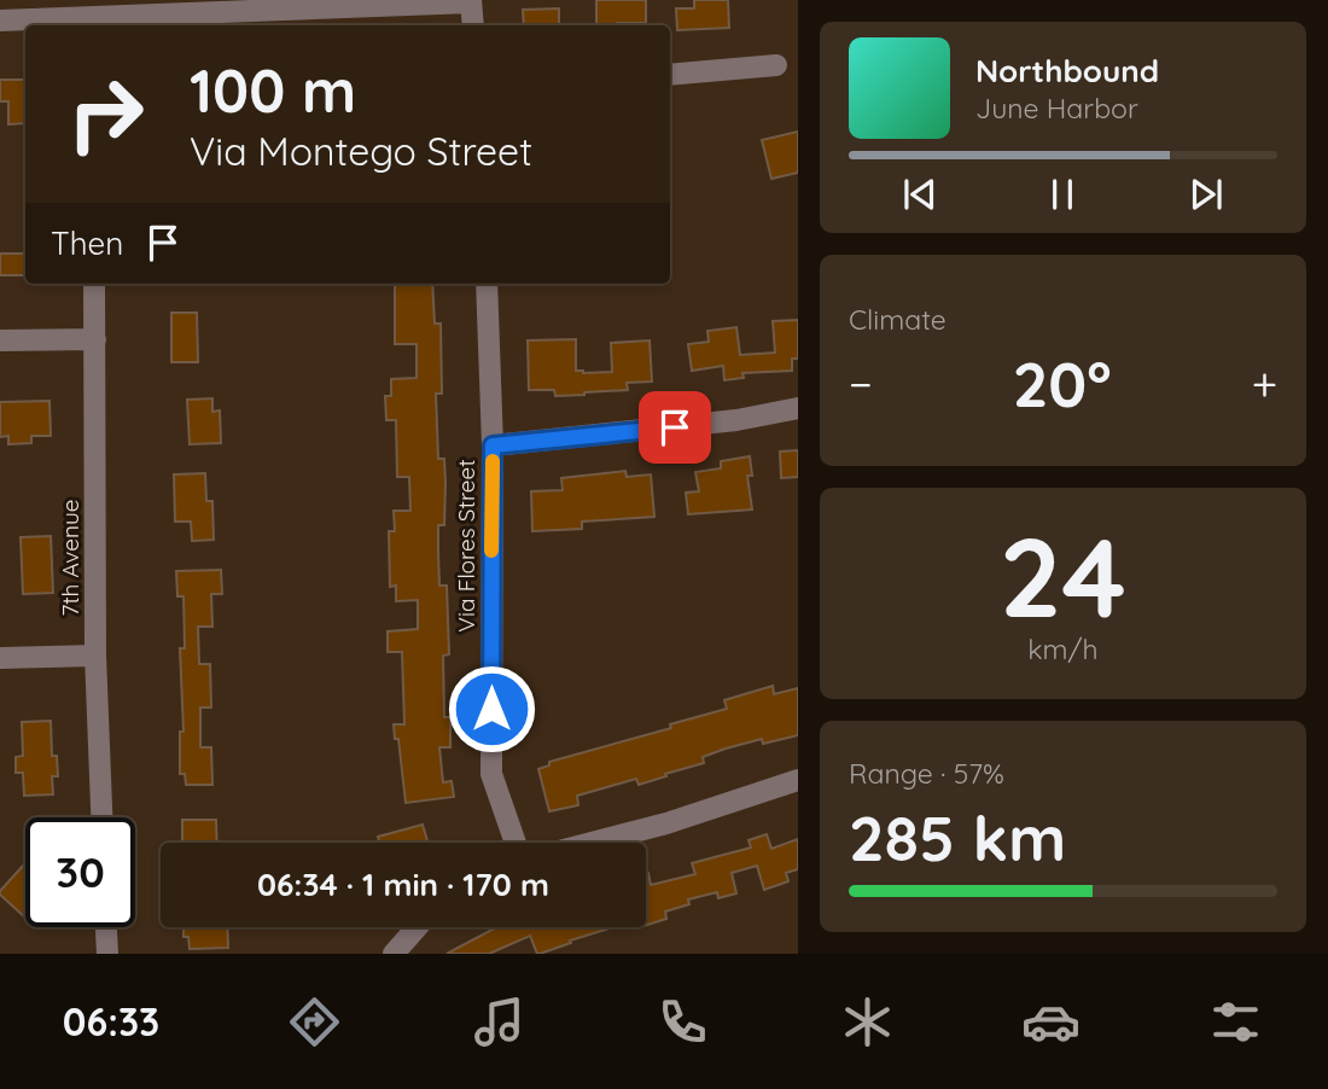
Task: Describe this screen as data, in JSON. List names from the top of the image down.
{
  "streets": {
    "street": ["Via Flores Street", "7th Avenue"]
  },
  "page": {
    "turn": ["100 m", "Via Montego Street"],
    "song": ["Northbound", "June Harbor"],
    "then": "Then",
    "tile": [
      "Climate",
      ["24", "km/h"],
      ["Range · 57%", "285 km"]
    ],
    "heat": ["−", "20°", "+"],
    "limit": "30",
    "trip": "06:34 · 1 min · 170 m",
    "tabs": "06:33"
  }
}
